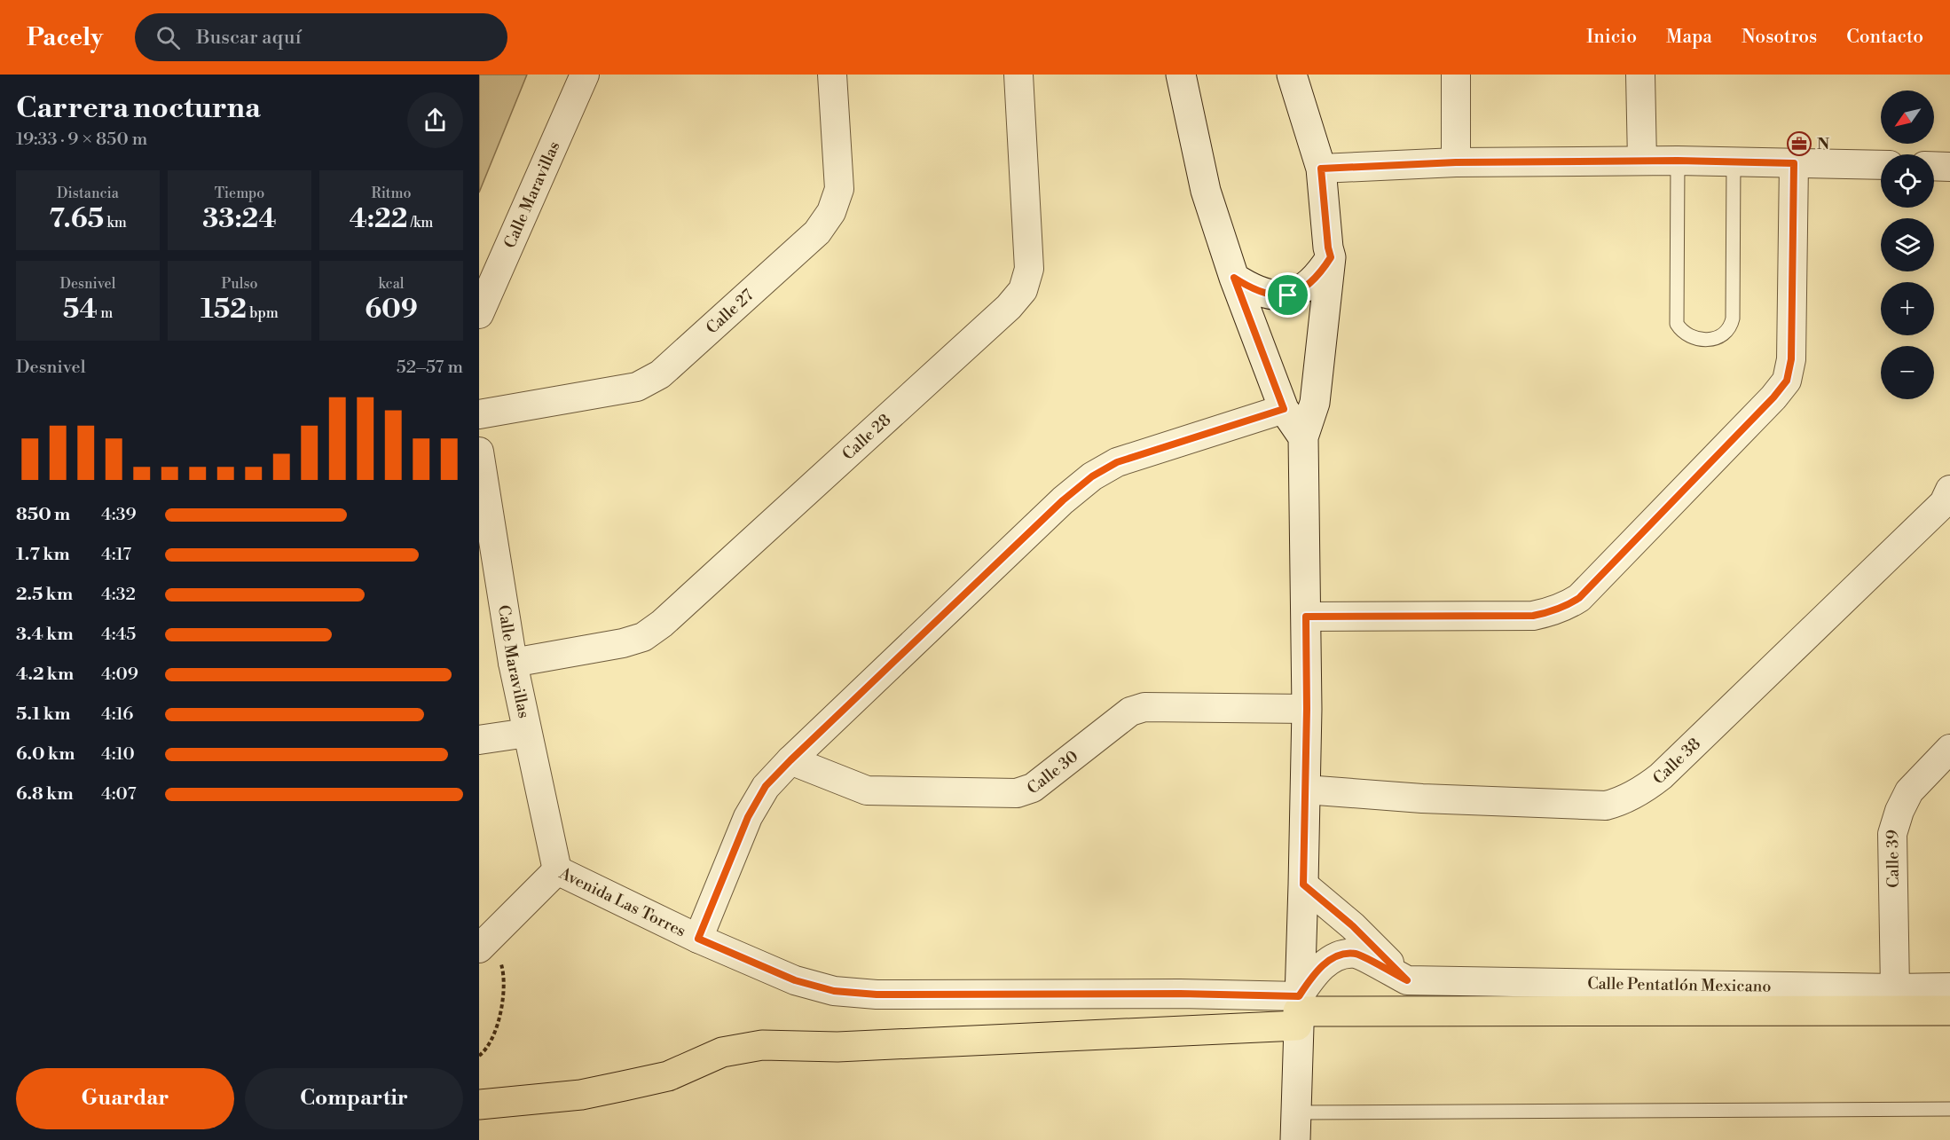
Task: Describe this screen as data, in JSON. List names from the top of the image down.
{
  "streets": {
    "street": [
      "Calle Maravillas",
      "Calle 27",
      "Calle 28",
      "Calle 38",
      "Calle 30",
      "Calle 39",
      "Avenida Las Torres",
      "Calle Pentatlón Mexicano"
    ]
  },
  "crossings": [
    ["Calle Maravillas", "Calle 28"],
    ["Calle Maravillas", "Avenida Las Torres"],
    ["Calle 39", "Calle Pentatlón Mexicano"],
    ["Avenida Las Torres", "Calle Pentatlón Mexicano"]
  ],
  "places": {
    "office": ["N"]
  },
  "north": "bottom left",
  "page": {
    "header": "Pacely",
    "search": "Buscar aquí",
    "nav": [
      "Inicio",
      "Mapa",
      "Nosotros",
      "Contacto"
    ],
    "heading": ["Carrera nocturna", "19:33 · 9 × 850 m"],
    "map_buttons": ["+", "−"],
    "stats": [
      ["Distancia", "7.65 km"],
      ["Tiempo", "33:24"],
      ["Ritmo", "4:22 /km"],
      ["Desnivel", "54 m"],
      ["Pulso", "152 bpm"],
      ["kcal", "609"]
    ],
    "chart": ["Desnivel", "52–57 m"],
    "list": [
      {
        "name": "850 m",
        "note": "4:39"
      },
      {
        "name": "1.7 km",
        "note": "4:17"
      },
      {
        "name": "2.5 km",
        "note": "4:32"
      },
      {
        "name": "3.4 km",
        "note": "4:45"
      },
      {
        "name": "4.2 km",
        "note": "4:09"
      },
      {
        "name": "5.1 km",
        "note": "4:16"
      },
      {
        "name": "6.0 km",
        "note": "4:10"
      },
      {
        "name": "6.8 km",
        "note": "4:07"
      }
    ],
    "buttons": ["Guardar", "Compartir"]
  }
}
